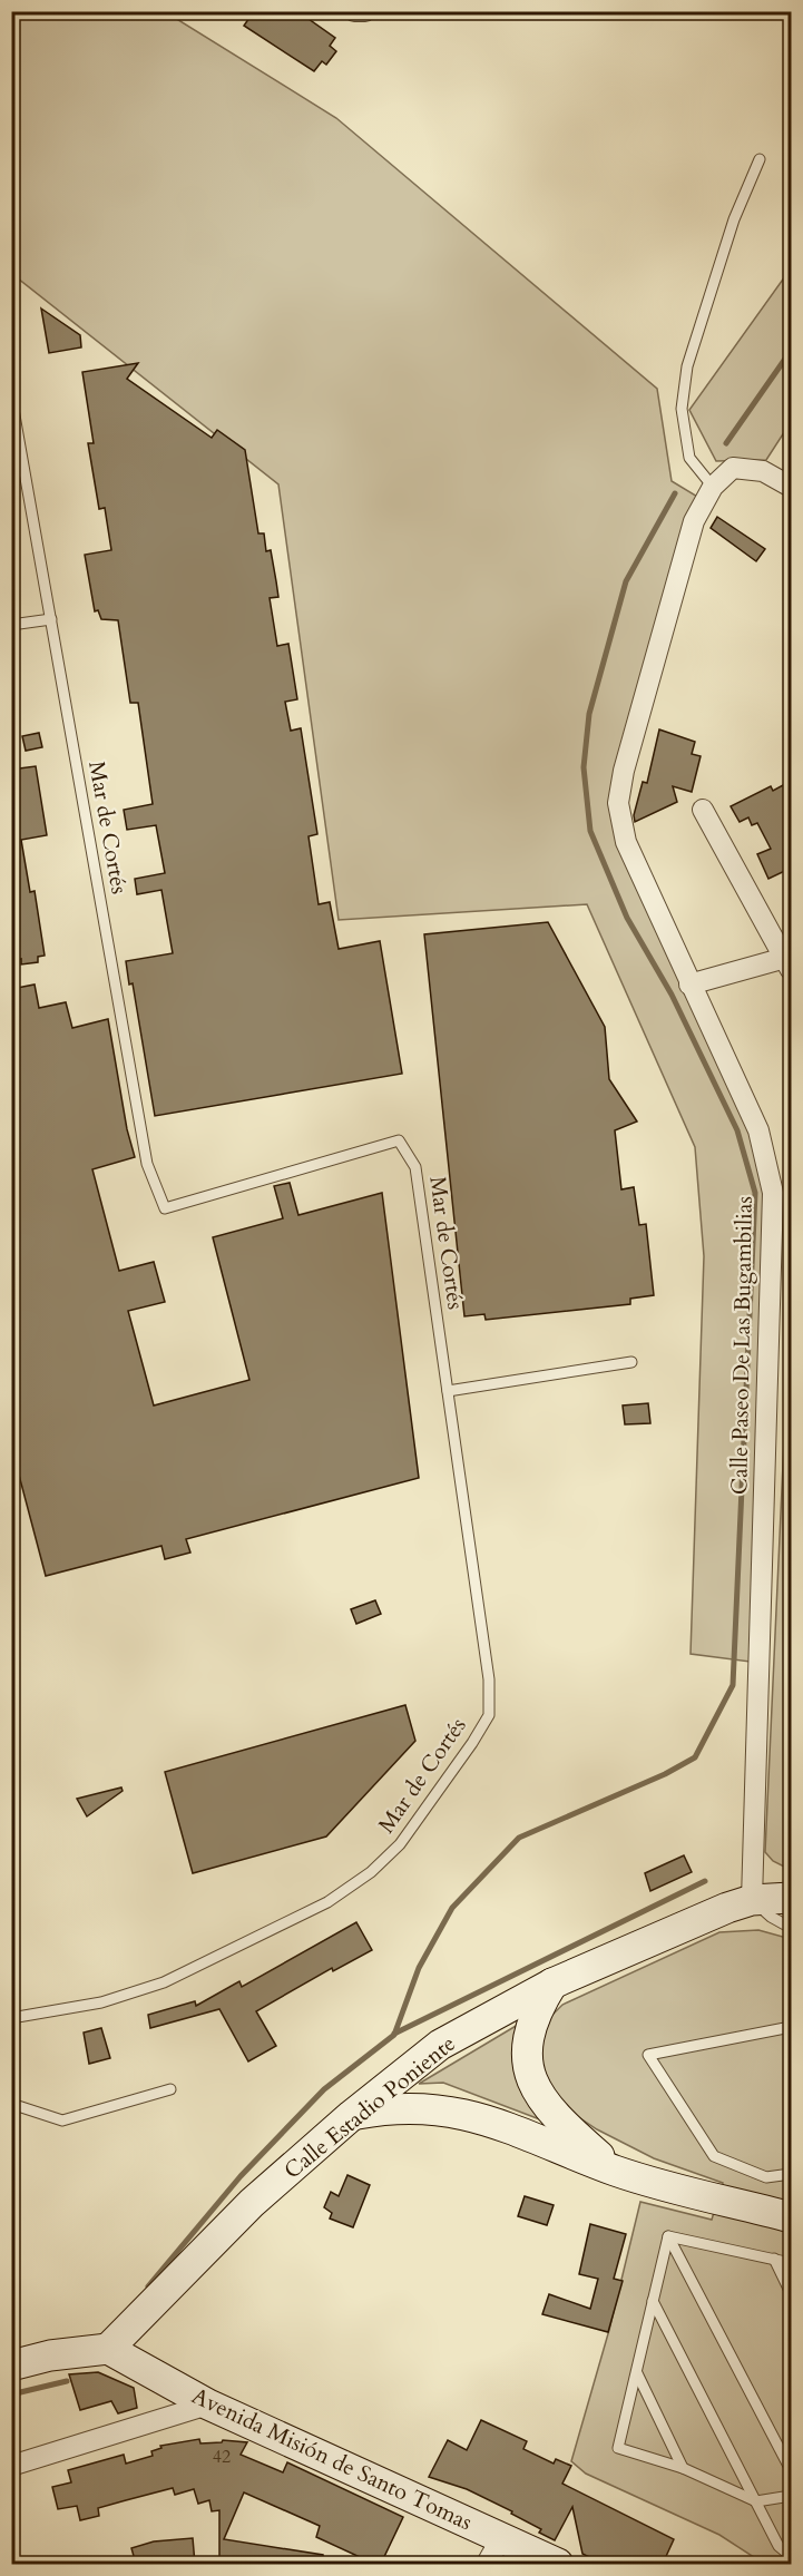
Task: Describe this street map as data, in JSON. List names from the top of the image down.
{
  "streets": {
    "street": ["Calle Paseo De Las Bugambilias", "Calle Estadio Poniente", "Avenida Misión de Santo Tomas"],
    "lane": ["Mar de Cortés"]
  },
  "crossings": [
    ["Calle Paseo De Las Bugambilias", "Calle Estadio Poniente"],
    ["Calle Estadio Poniente", "Avenida Misión de Santo Tomas"]
  ],
  "house_numbers": ["42"]
}
